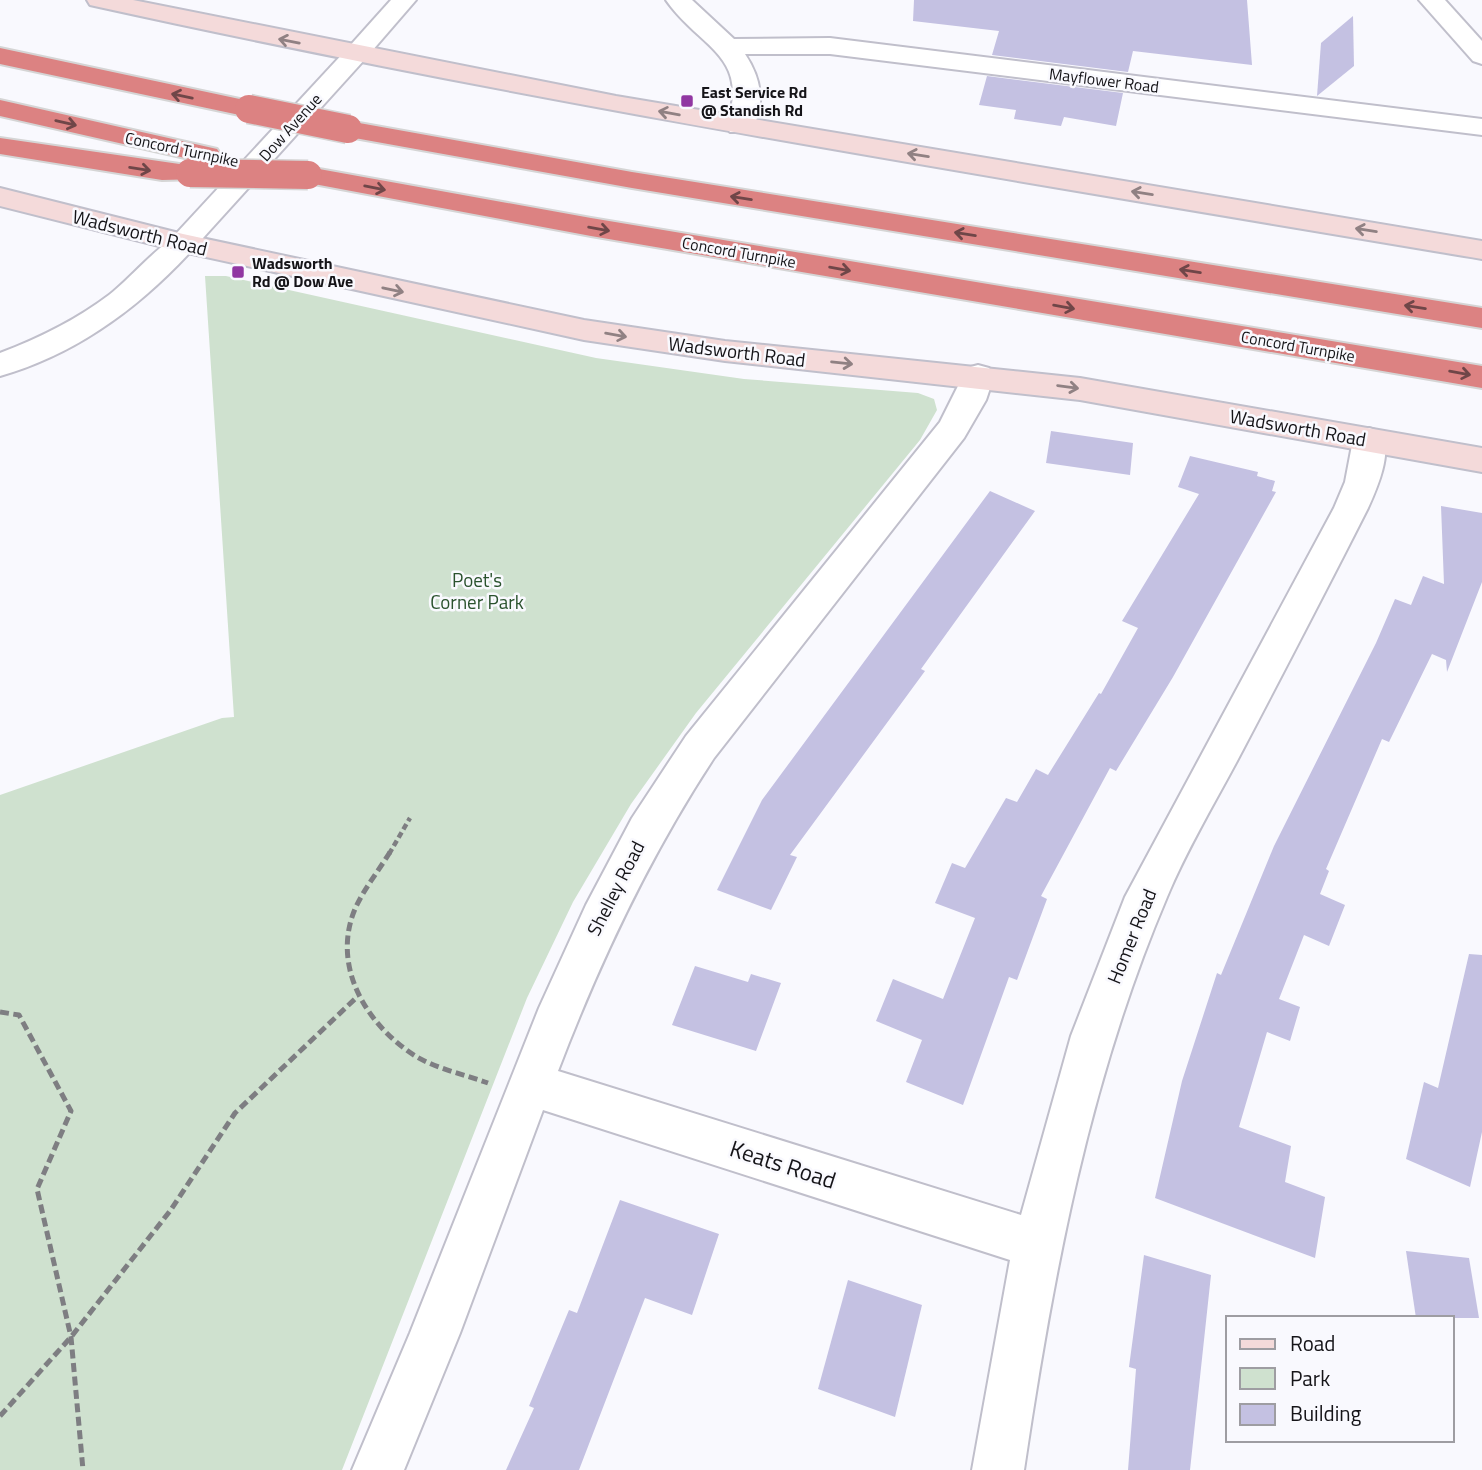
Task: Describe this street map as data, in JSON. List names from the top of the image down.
{
  "streets": {
    "highway": ["Concord Turnpike"],
    "main road": ["Wadsworth Road"],
    "street": [
      "Mayflower Road",
      "Dow Avenue",
      "Shelley Road",
      "Homer Road",
      "Keats Road"
    ]
  },
  "crossings": [
    ["Dow Avenue", "Wadsworth Road"],
    ["Wadsworth Road", "Shelley Road"],
    ["Wadsworth Road", "Homer Road"],
    ["Shelley Road", "Keats Road"],
    ["Homer Road", "Keats Road"]
  ],
  "parks": ["Poet's Corner Park"],
  "places": {
    "transit": ["East Service Rd @ Standish Rd", "Wadsworth Rd @ Dow Ave"]
  },
  "legend": ["Road", "Park", "Building"]
}
